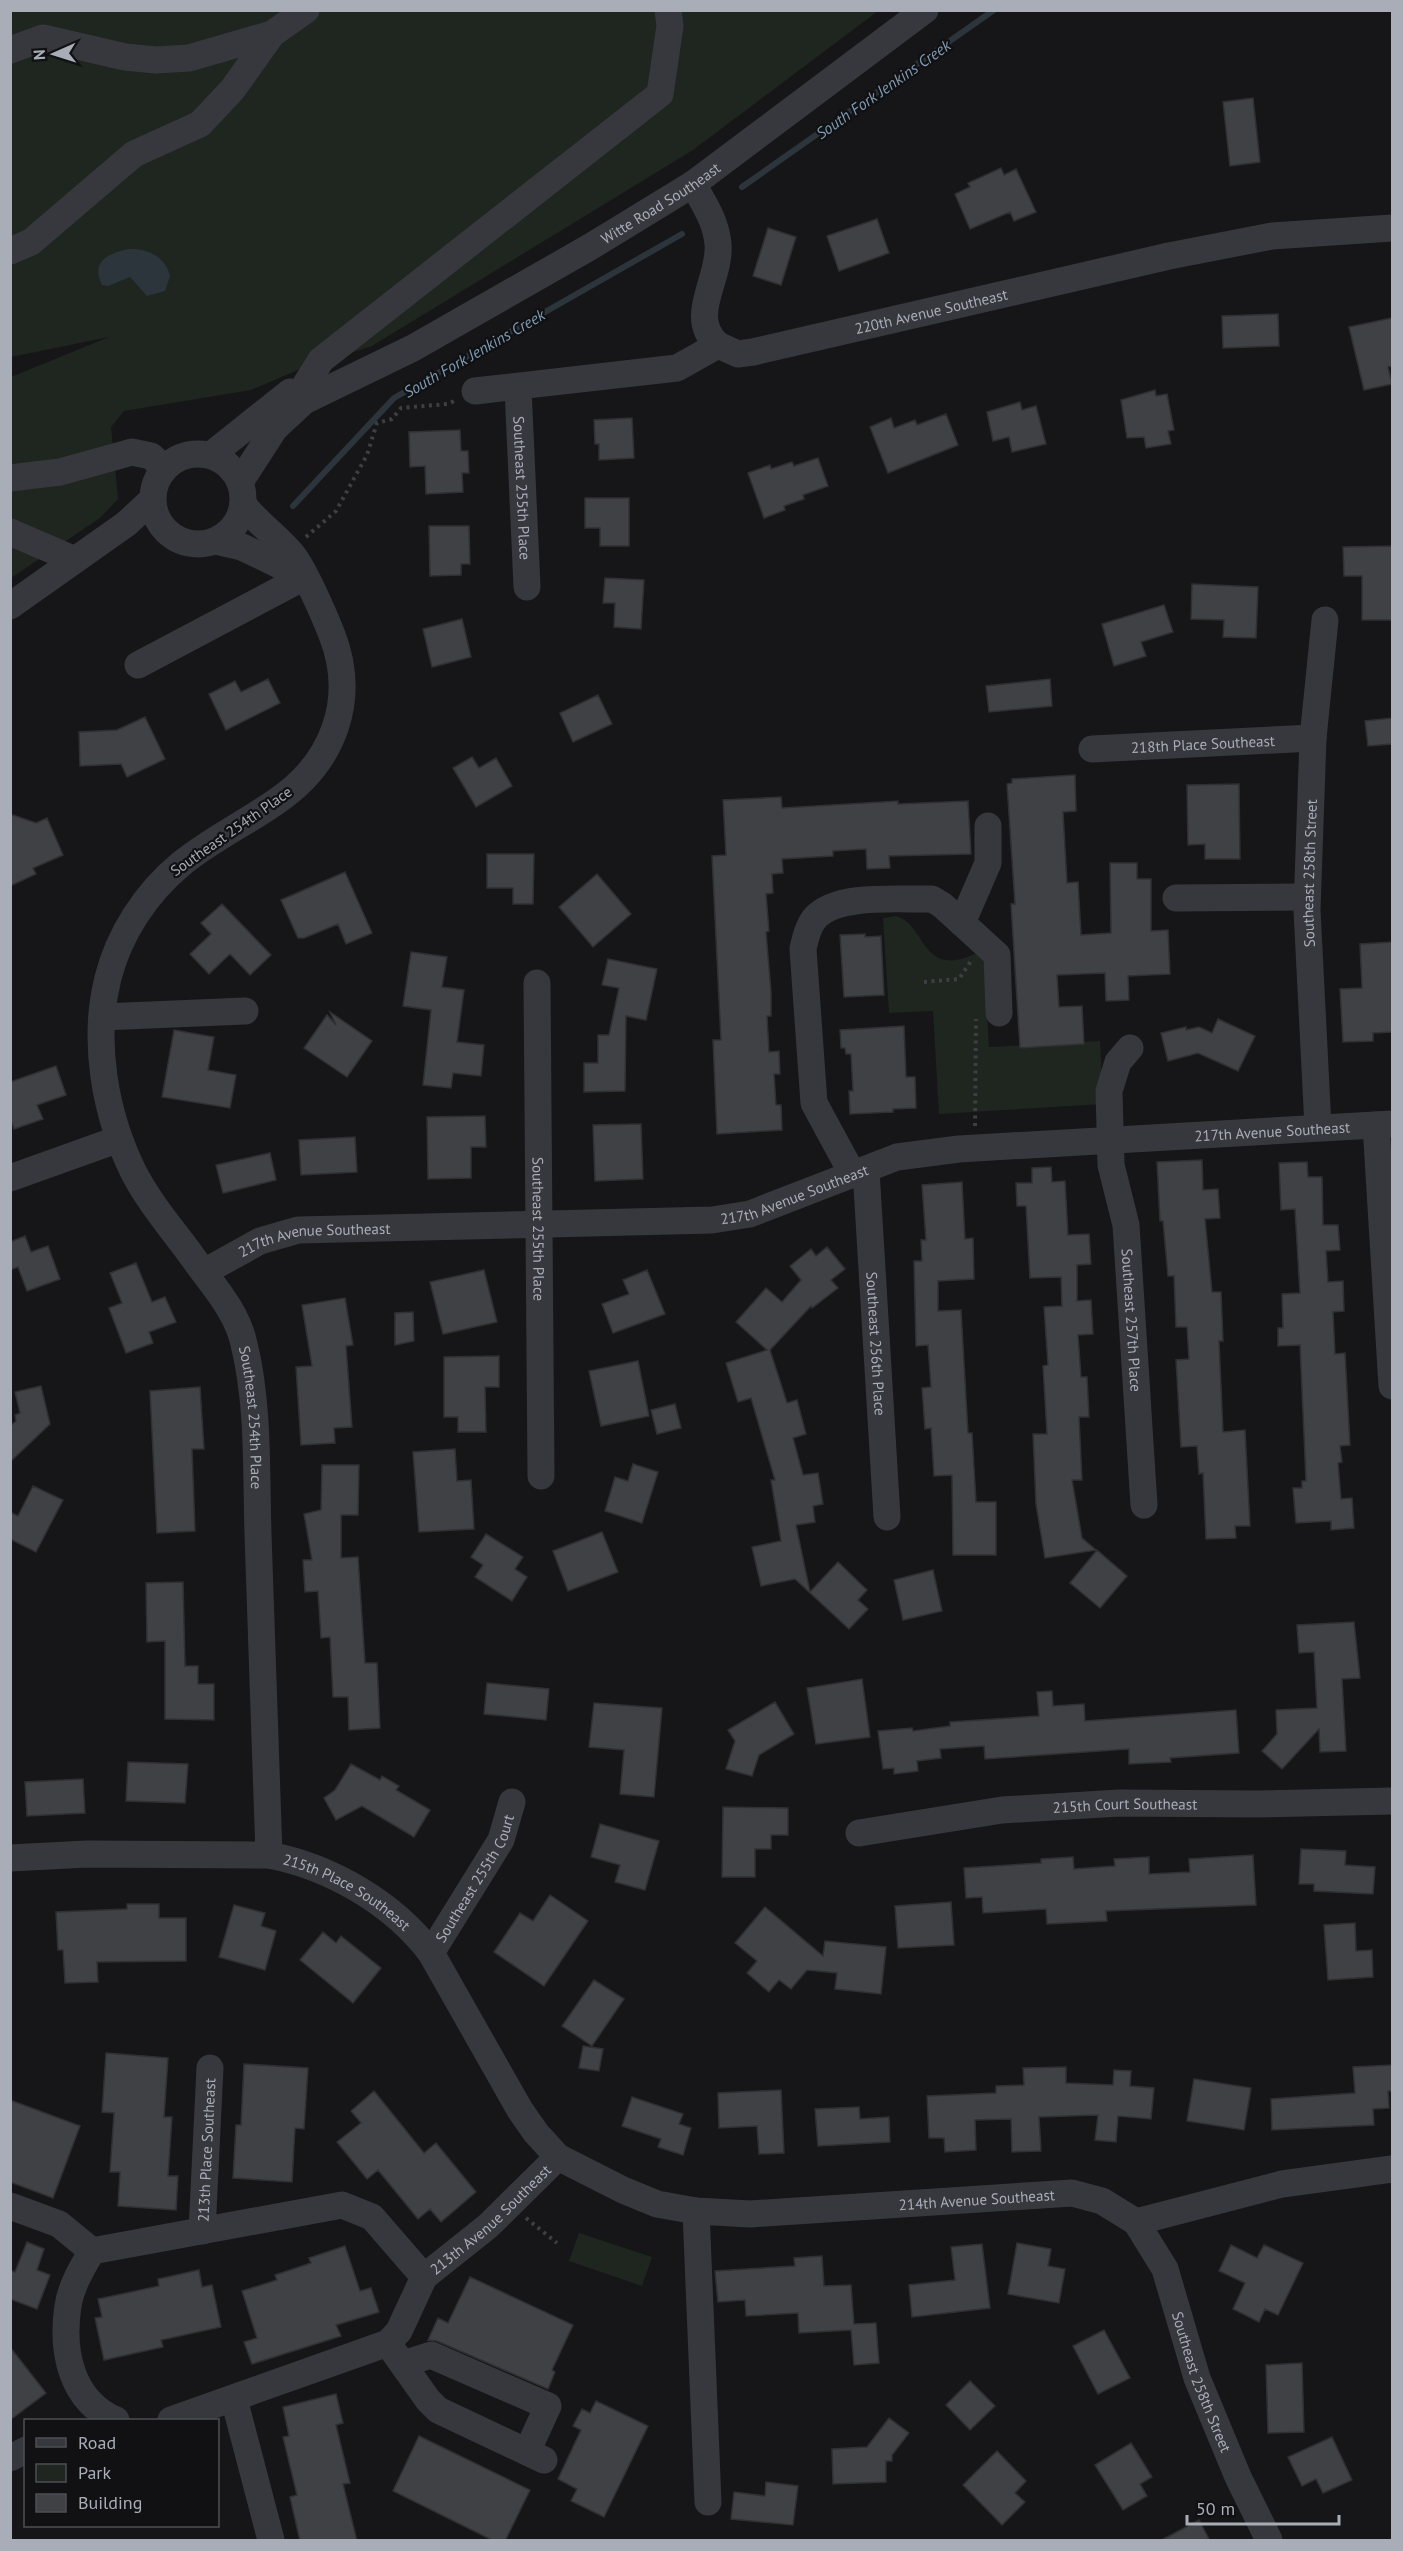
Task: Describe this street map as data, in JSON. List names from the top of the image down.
{
  "streets": {
    "street": [
      "Witte Road Southeast",
      "220th Avenue Southeast",
      "Southeast 255th Place",
      "218th Place Southeast",
      "Southeast 254th Place",
      "Southeast 258th Street",
      "217th Avenue Southeast",
      "Southeast 257th Place",
      "Southeast 256th Place",
      "215th Court Southeast",
      "Southeast 255th Court",
      "215th Place Southeast",
      "213th Place Southeast",
      "214th Avenue Southeast",
      "213th Avenue Southeast"
    ]
  },
  "crossings": [
    ["Witte Road Southeast", "Southeast 254th Place"],
    ["Southeast 255th Place", "217th Avenue Southeast"],
    ["218th Place Southeast", "Southeast 258th Street"],
    ["Southeast 254th Place", "217th Avenue Southeast"],
    ["Southeast 254th Place", "215th Place Southeast"],
    ["Southeast 258th Street", "217th Avenue Southeast"],
    ["Southeast 258th Street", "214th Avenue Southeast"],
    ["217th Avenue Southeast", "Southeast 257th Place"],
    ["217th Avenue Southeast", "Southeast 256th Place"],
    ["Southeast 255th Court", "215th Place Southeast"],
    ["215th Place Southeast", "214th Avenue Southeast"],
    ["215th Place Southeast", "213th Avenue Southeast"],
    ["213th Place Southeast", "213th Avenue Southeast"],
    ["214th Avenue Southeast", "213th Avenue Southeast"]
  ],
  "water": ["South Fork Jenkins Creek"],
  "legend": ["Road", "Park", "Building"],
  "scale_bar": "50 m",
  "north": "left"
}
